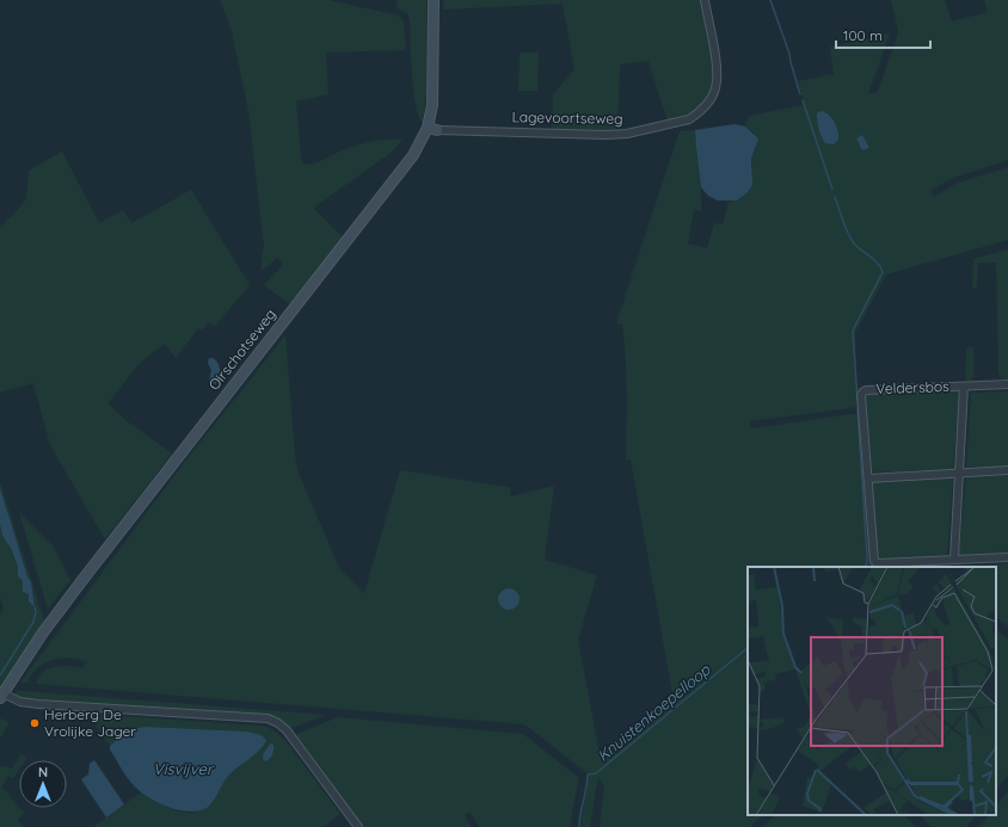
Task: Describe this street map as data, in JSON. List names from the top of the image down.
{
  "streets": {
    "street": ["Lagevoortseweg", "Oirschotseweg", "Veldersbos"]
  },
  "crossings": [
    ["Lagevoortseweg", "Oirschotseweg"]
  ],
  "water": ["Knuistenkoepelloop", "Visvijver"],
  "places": ["Herberg De Vrolijke Jager"],
  "scale_bar": "100 m",
  "north": "top"
}
